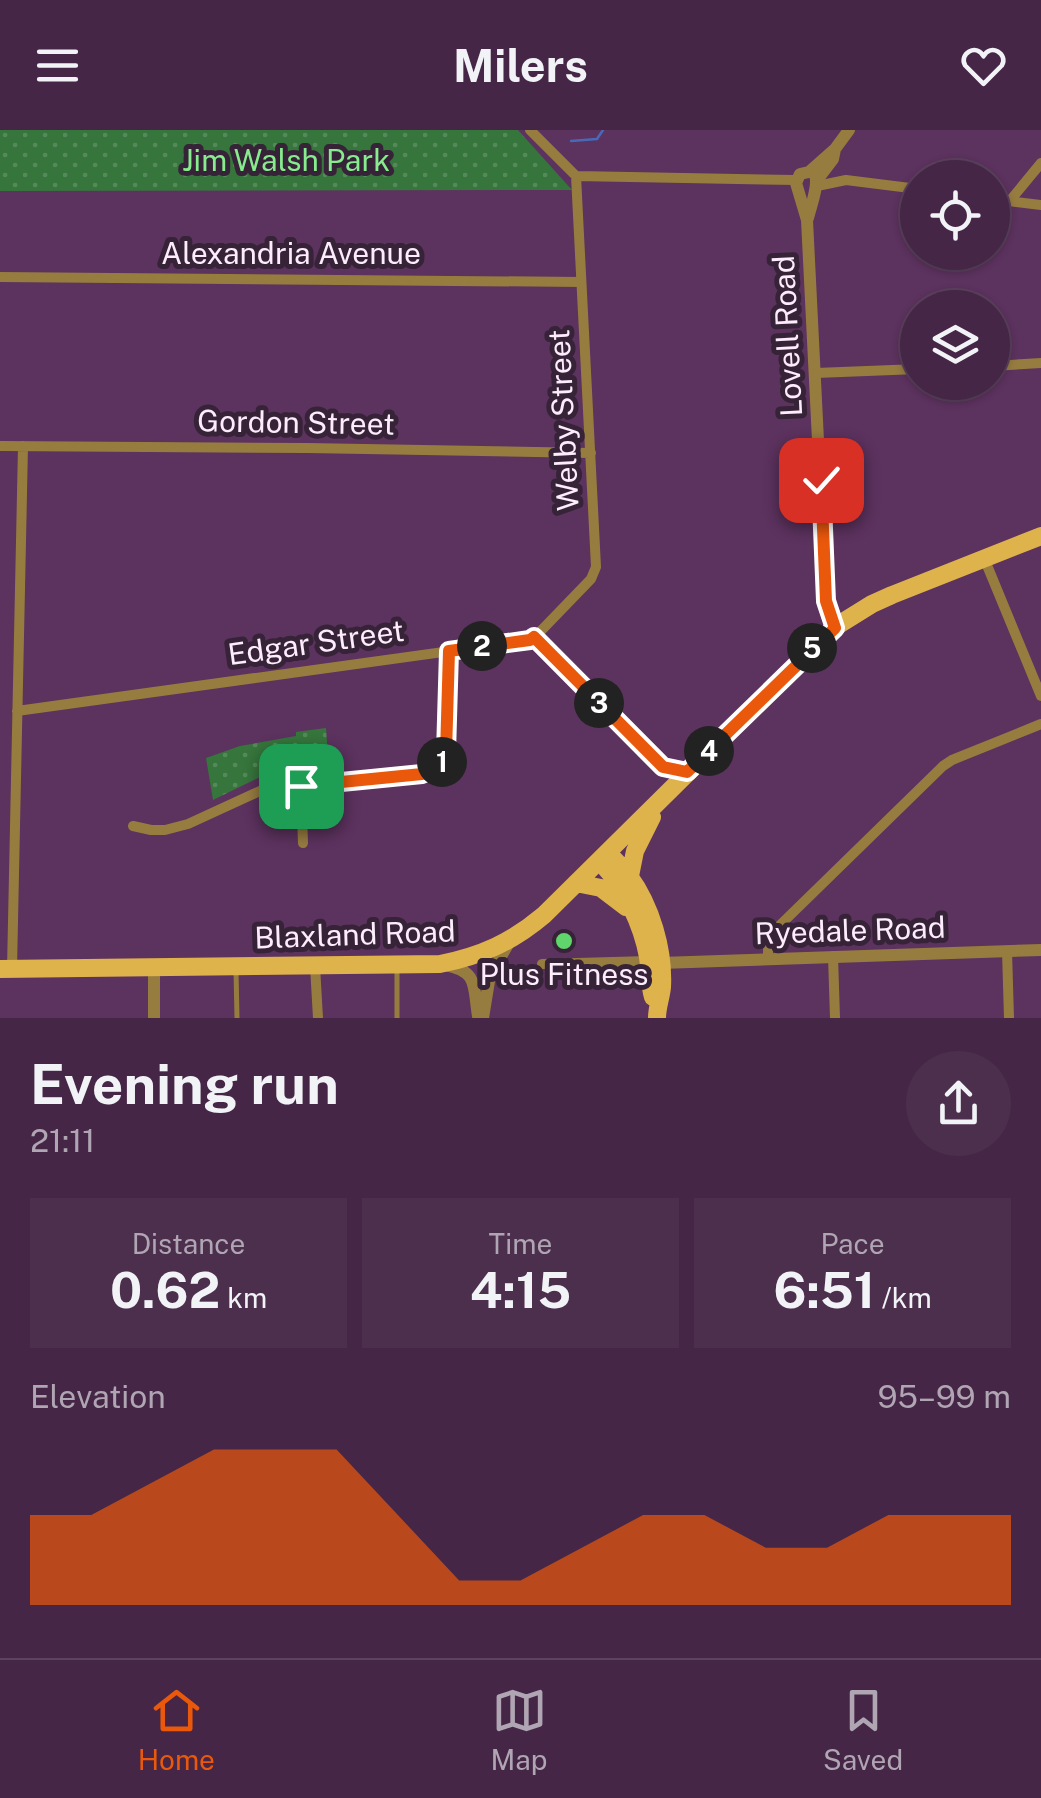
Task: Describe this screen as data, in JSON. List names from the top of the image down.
{
  "streets": {
    "main road": ["Blaxland Road"],
    "street": [
      "Alexandria Avenue",
      "Lovell Road",
      "Welby Street",
      "Gordon Street",
      "Edgar Street",
      "Ryedale Road"
    ]
  },
  "crossings": [
    ["Alexandria Avenue", "Welby Street"],
    ["Lovell Road", "Blaxland Road"],
    ["Welby Street", "Gordon Street"],
    ["Welby Street", "Edgar Street"]
  ],
  "parks": ["Jim Walsh Park"],
  "places": ["Plus Fitness"],
  "page": {
    "header": "Milers",
    "pins": [
      "2",
      "5",
      "3",
      "4",
      "1"
    ],
    "heading": ["Evening run", "21:11"],
    "stats": [
      ["Distance", "0.62 km"],
      ["Time", "4:15"],
      ["Pace", "6:51 /km"]
    ],
    "chart": ["Elevation", "95–99 m"],
    "tabs": ["Home", "Map", "Saved"]
  }
}
